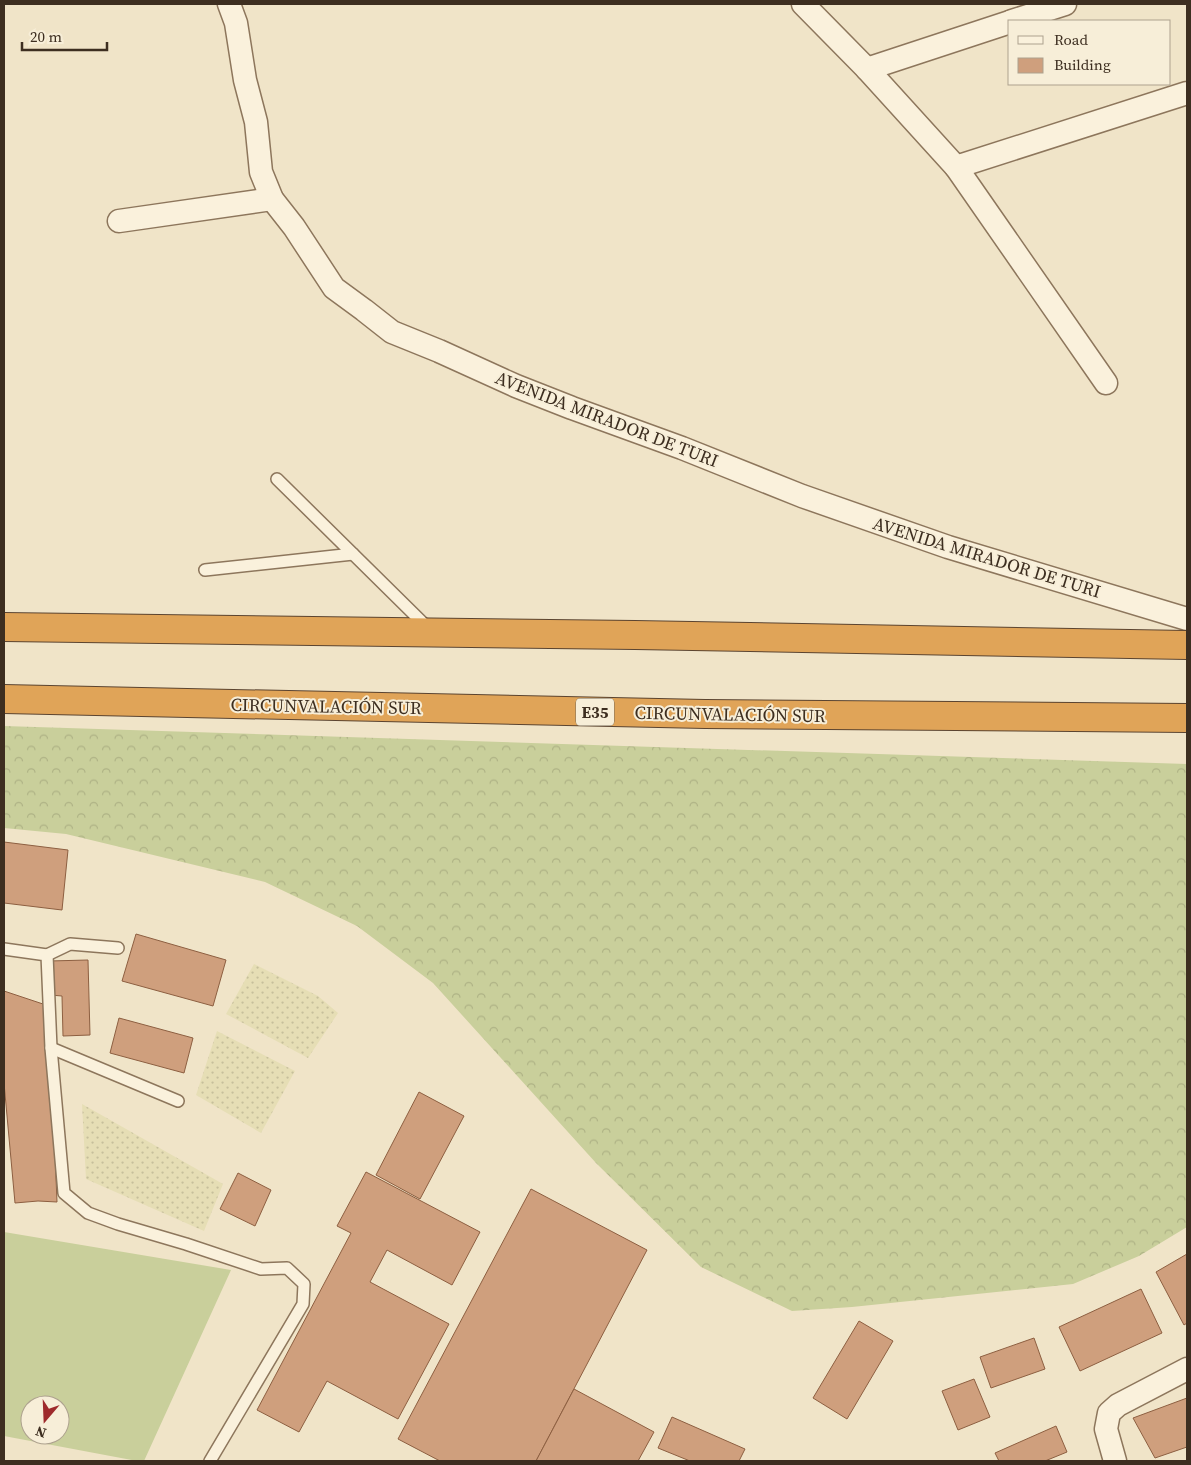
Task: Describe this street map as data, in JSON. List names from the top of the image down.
{
  "streets": {
    "highway": ["CIRCUNVALACIÓN SUR", "E35"],
    "street": ["AVENIDA MIRADOR DE TURI"]
  },
  "legend": ["Road", "Building"],
  "scale_bar": "20 m",
  "north": "bottom"
}
